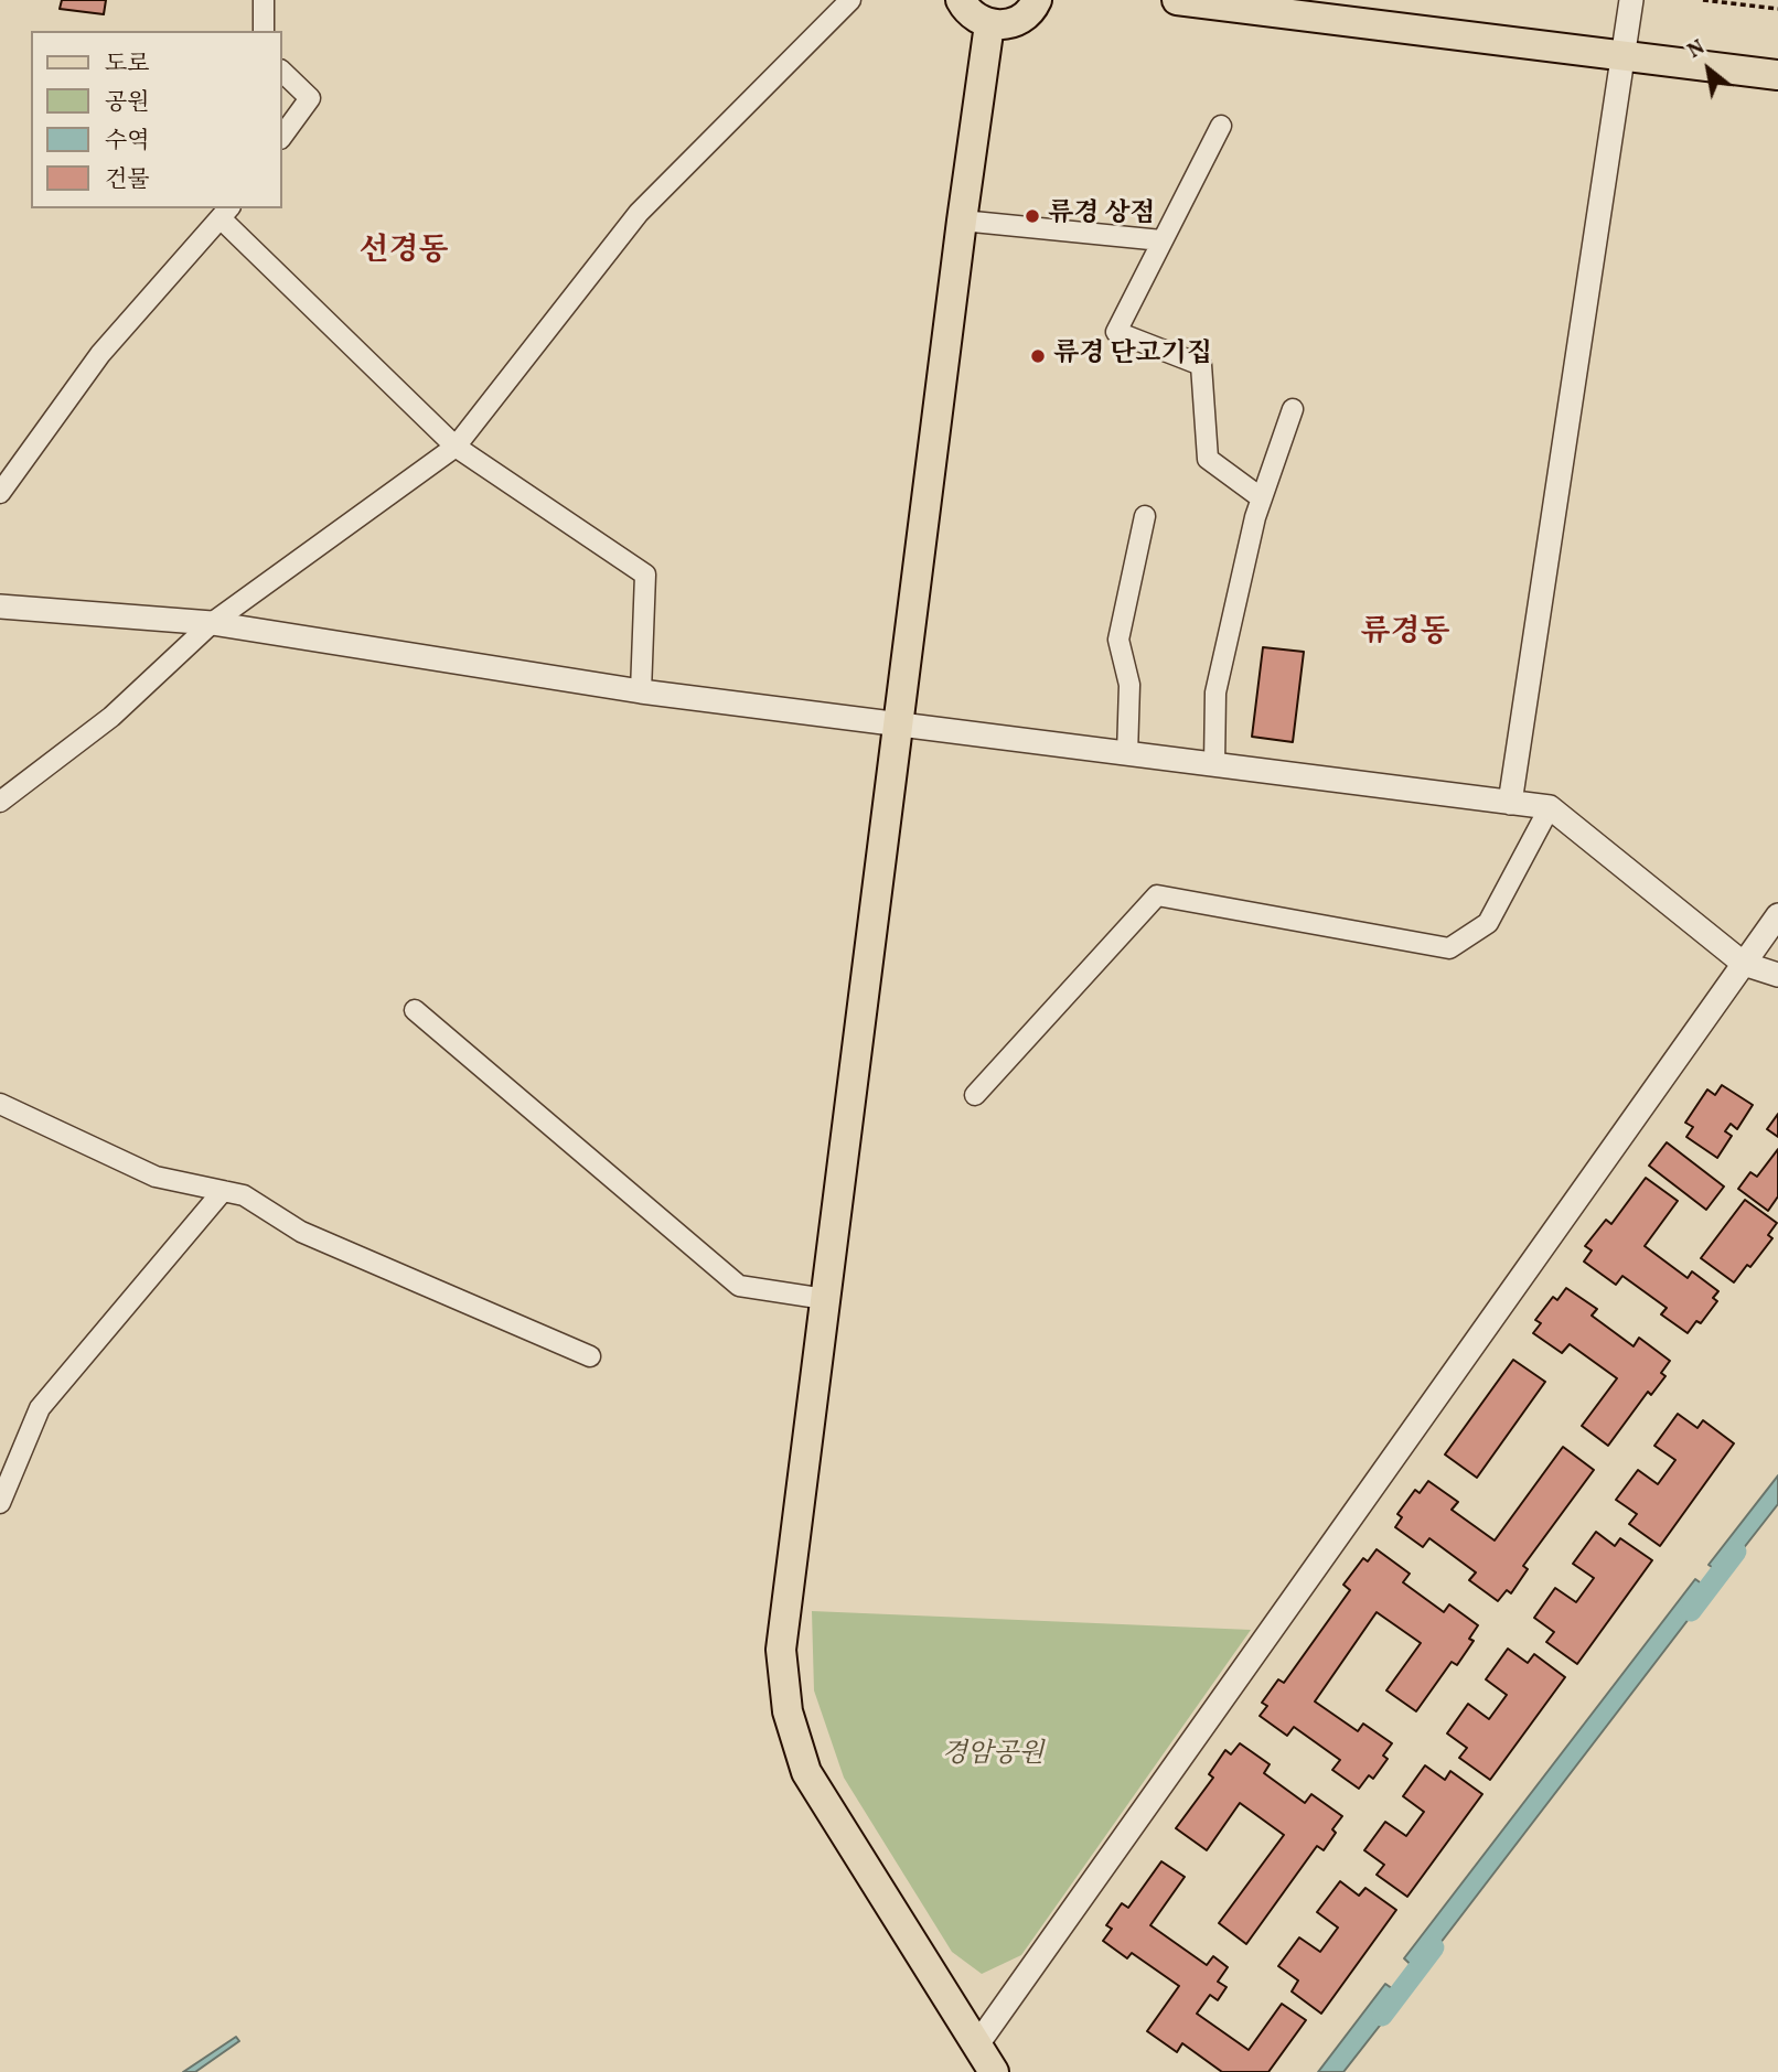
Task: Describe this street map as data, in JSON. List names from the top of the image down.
{
  "districts": ["선경동", "류경동"],
  "parks": ["경암공원"],
  "places": ["류경 상점", "류경 단고기집"],
  "legend": [
    "도로",
    "공원",
    "수역",
    "건물"
  ],
  "north": "top left"
}
